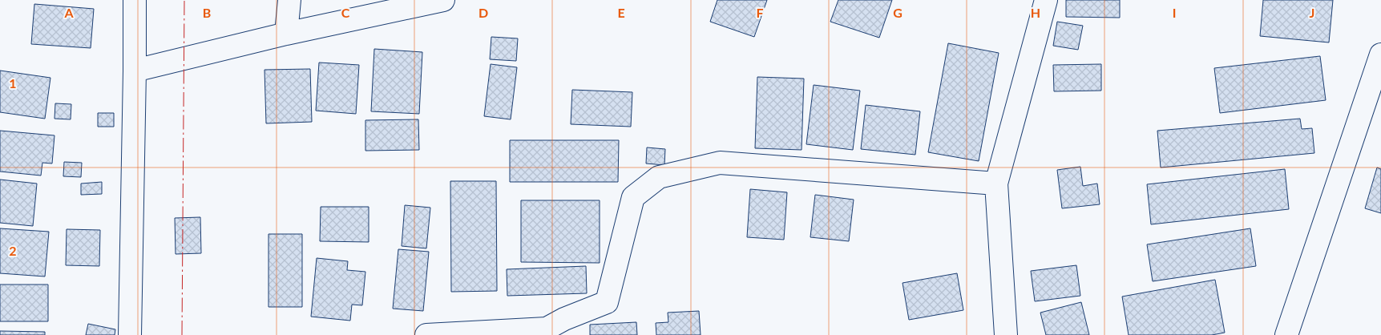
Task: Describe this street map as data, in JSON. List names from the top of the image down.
{
  "grid": {
    "columns": [
      "A",
      "B",
      "C",
      "D",
      "E",
      "F",
      "G",
      "H",
      "I",
      "J"
    ],
    "rows": ["1", "2"]
  }
}
